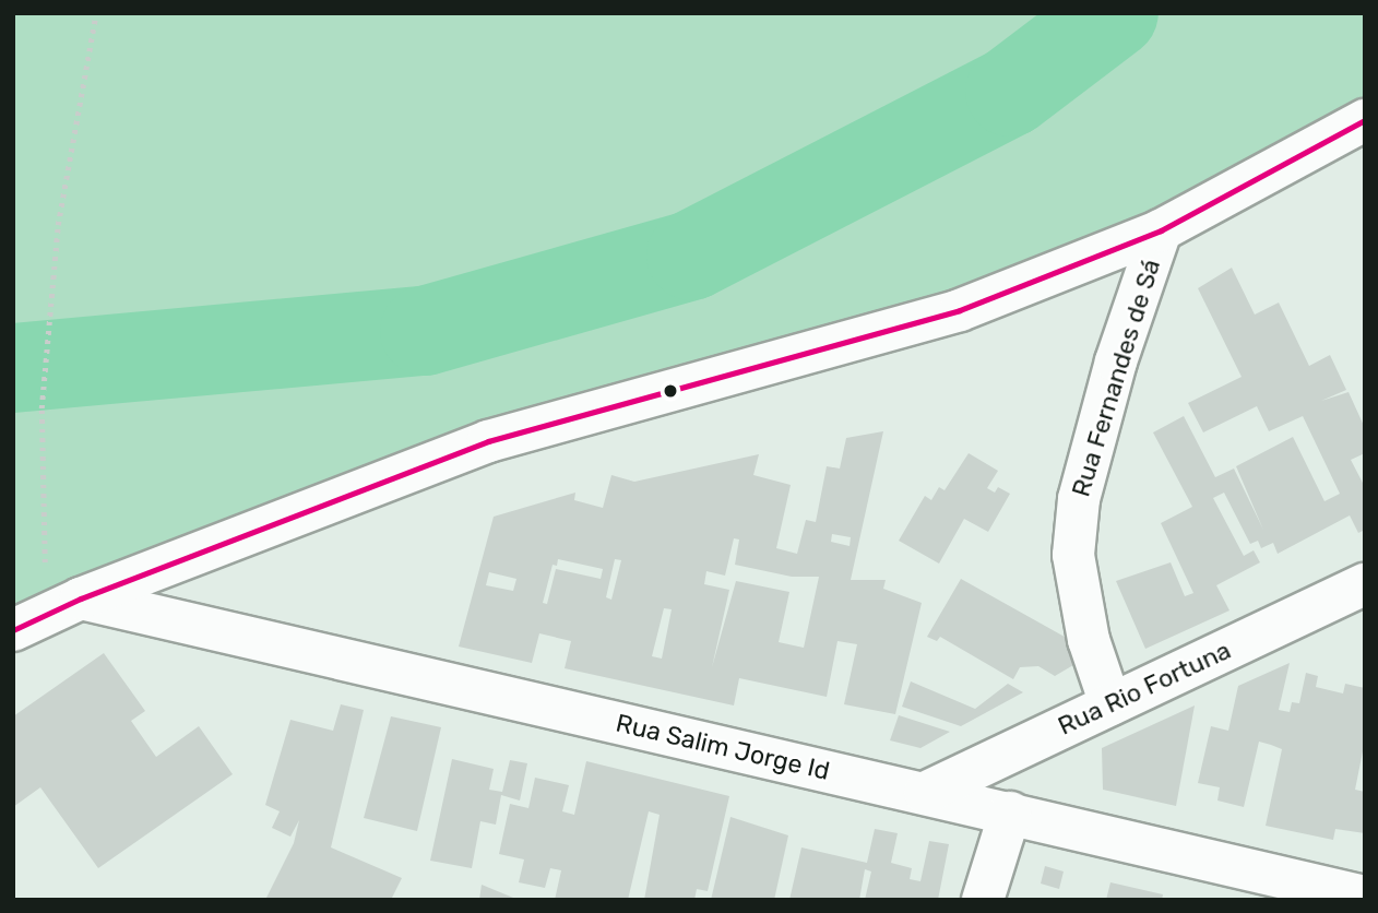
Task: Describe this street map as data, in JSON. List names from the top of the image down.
{
  "streets": {
    "street": ["Rua Fernandes de Sá", "Rua Rio Fortuna", "Rua Salim Jorge Id"]
  },
  "crossings": [
    ["Rua Fernandes de Sá", "Rua Rio Fortuna"],
    ["Rua Rio Fortuna", "Rua Salim Jorge Id"]
  ]
}
